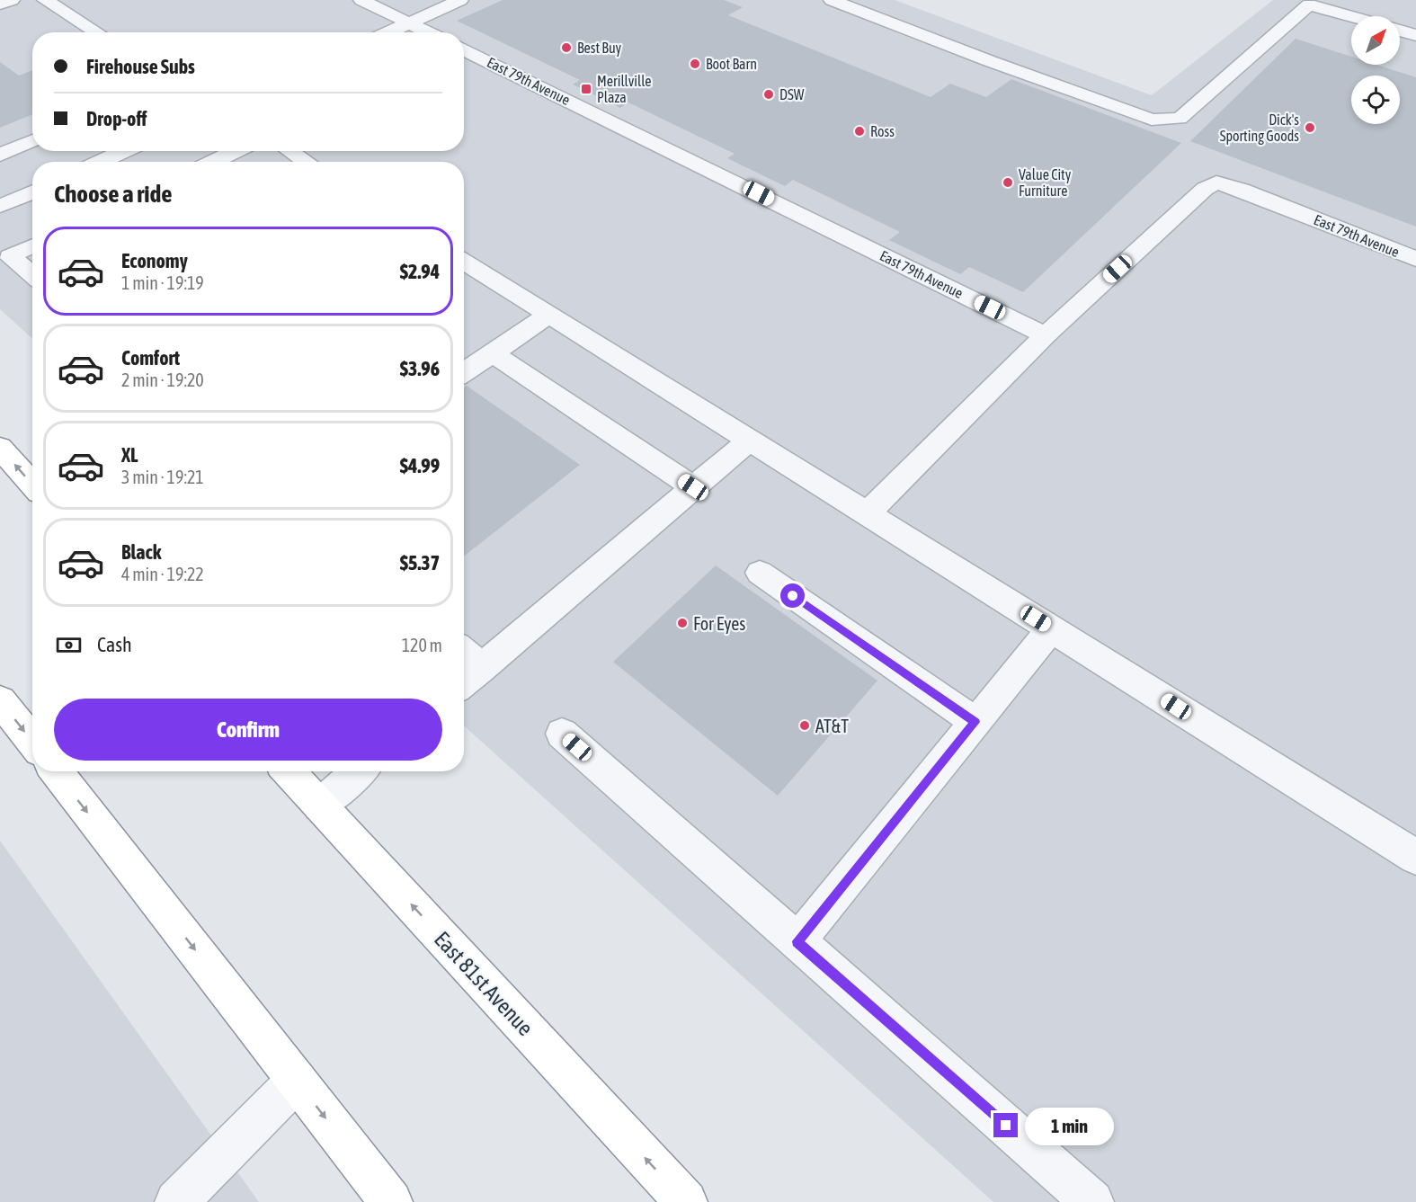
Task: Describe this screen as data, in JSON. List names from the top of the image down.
{
  "streets": {
    "highway": ["East 81st Avenue"],
    "street": ["East 79th Avenue"]
  },
  "places": {
    "other": [
      "Best Buy",
      "Boot Barn",
      "DSW",
      "Dick's Sporting Goods",
      "Ross",
      "Value City Furniture",
      "For Eyes",
      "AT&T"
    ],
    "transit": ["Merillville Plaza"]
  },
  "north": "top right",
  "page": {
    "banner": ["Firehouse Subs", "Drop-off"],
    "heading": "Choose a ride",
    "list": [
      {
        "name": "Economy",
        "note": "1 min · 19:19",
        "value": "$2.94"
      },
      {
        "name": "Comfort",
        "note": "2 min · 19:20",
        "value": "$3.96"
      },
      {
        "name": "XL",
        "note": "3 min · 19:21",
        "value": "$4.99"
      },
      {
        "name": "Black",
        "note": "4 min · 19:22",
        "value": "$5.37"
      }
    ],
    "pay": ["Cash", "120 m"],
    "buttons": "Confirm",
    "bubble": "1 min"
  }
}
